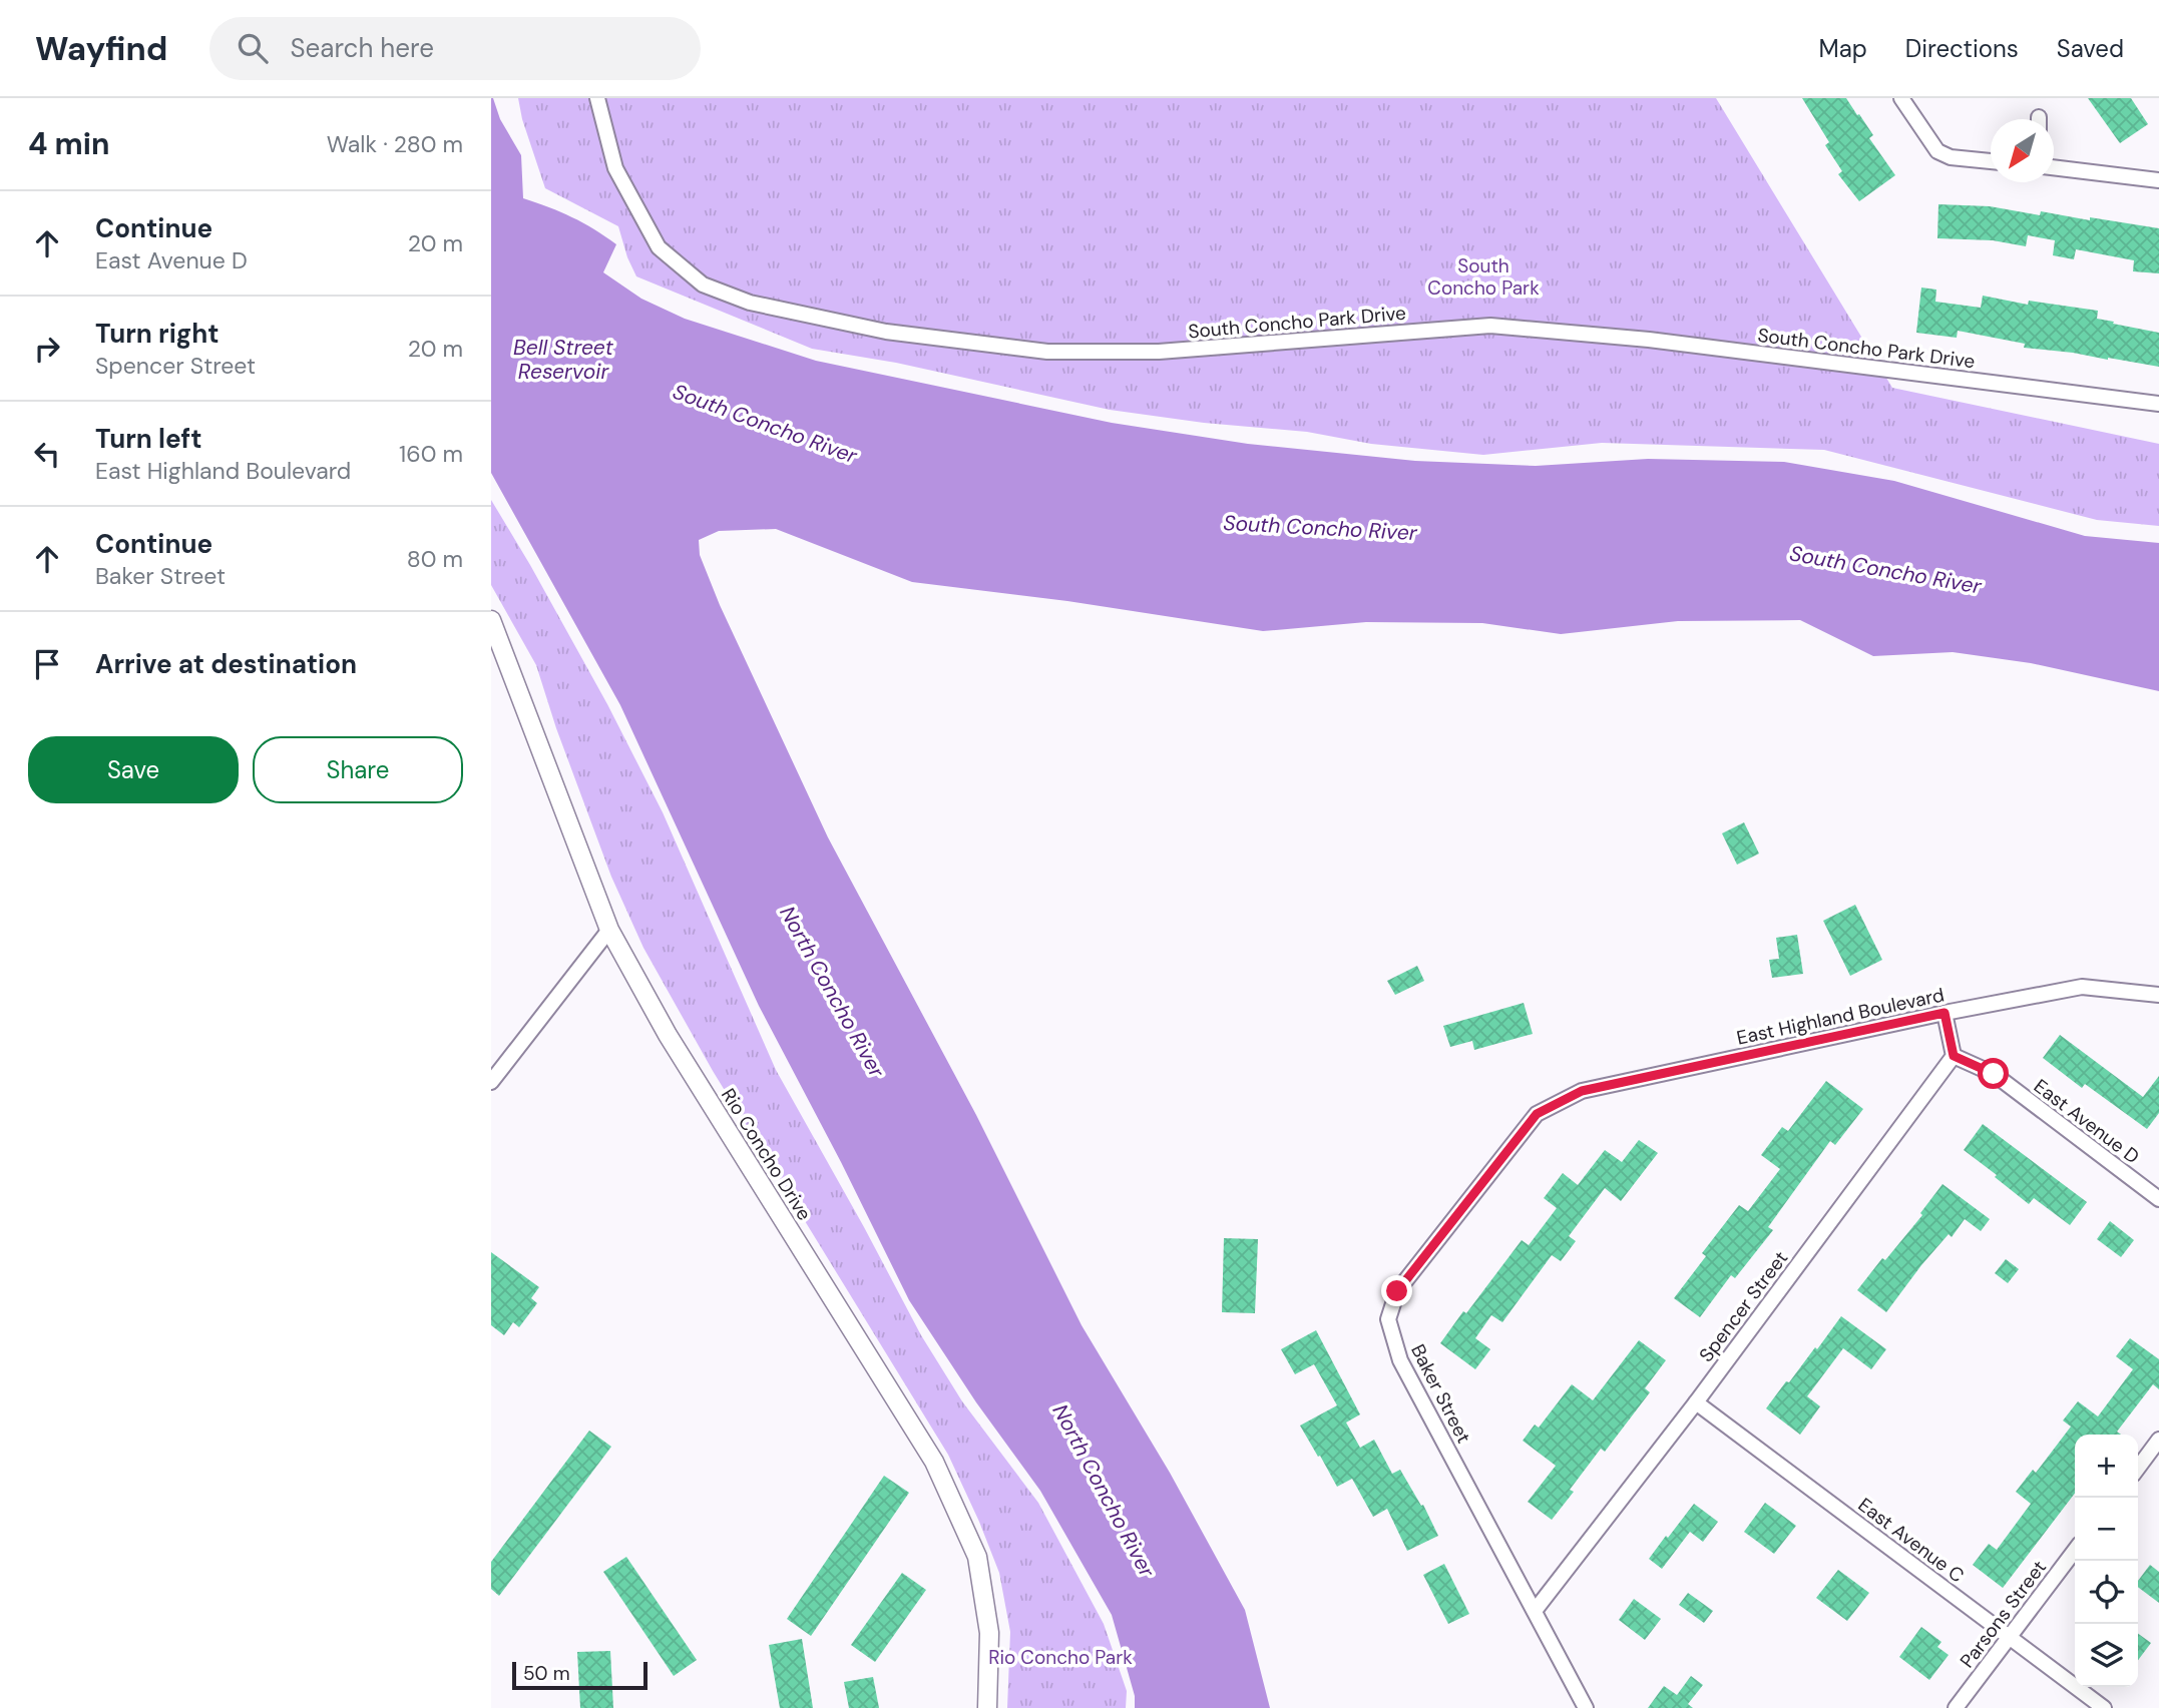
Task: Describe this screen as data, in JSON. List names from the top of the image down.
{
  "streets": {
    "street": [
      "South Concho Park Drive",
      "East Highland Boulevard",
      "East Avenue D",
      "Rio Concho Drive",
      "Spencer Street",
      "Baker Street",
      "East Avenue C",
      "Parsons Street"
    ]
  },
  "crossings": [
    ["East Highland Boulevard", "Baker Street"],
    ["East Avenue D", "Spencer Street"],
    ["Spencer Street", "Baker Street"],
    ["Spencer Street", "East Avenue C"],
    ["East Avenue C", "Parsons Street"]
  ],
  "water": ["Bell Street Reservoir", "South Concho River", "North Concho River"],
  "parks": ["South Concho Park", "Rio Concho Park"],
  "scale_bar": "50 m",
  "north": "bottom left",
  "page": {
    "header": "Wayfind",
    "search": "Search here",
    "nav": ["Map", "Directions", "Saved"],
    "heading": ["4 min", "Walk · 280 m"],
    "list": [
      ["Continue", "East Avenue D", "20 m"],
      ["Turn right", "Spencer Street", "20 m"],
      ["Turn left", "East Highland Boulevard", "160 m"],
      ["Continue", "Baker Street", "80 m"],
      "Arrive at destination"
    ],
    "buttons": ["Save", "Share"],
    "map_buttons": ["+", "−"],
    "scale": "50 m"
  }
}
